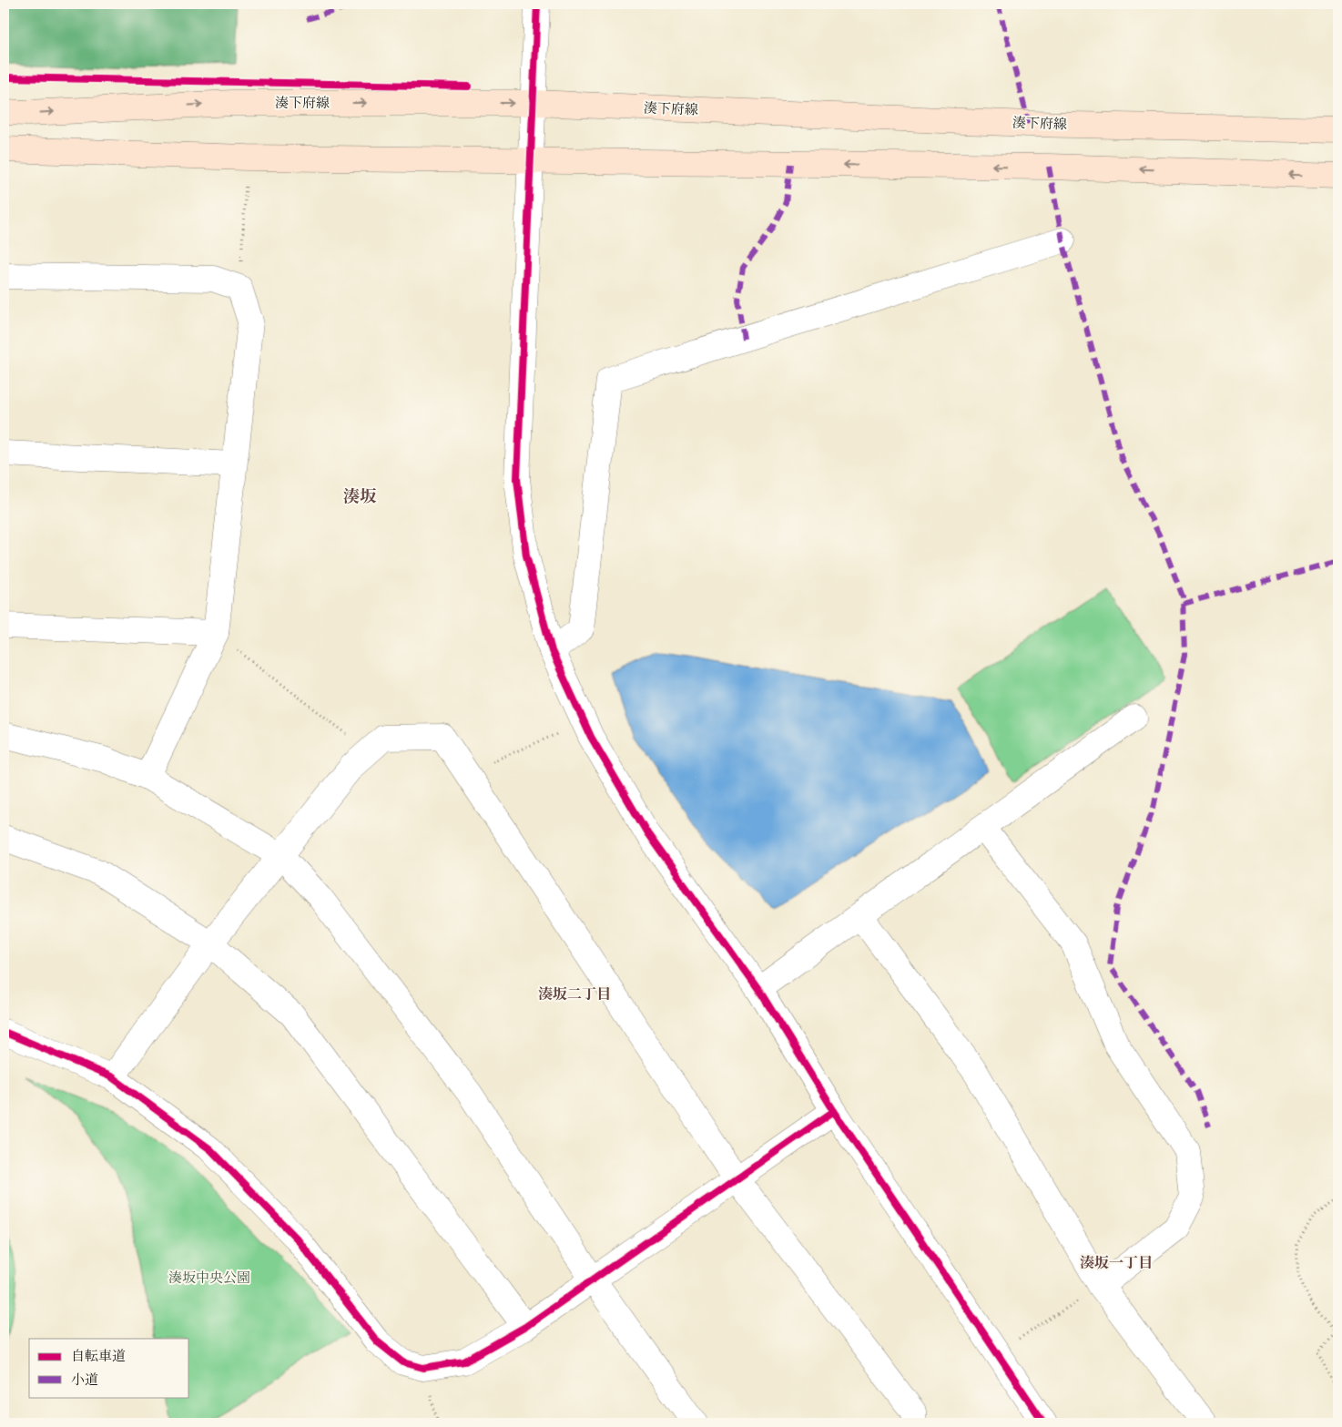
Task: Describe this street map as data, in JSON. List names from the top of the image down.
{
  "streets": {
    "main road": ["湊下府線"]
  },
  "districts": ["湊坂", "湊坂二丁目", "湊坂一丁目"],
  "parks": ["湊坂中央公園"],
  "legend": ["自転車道", "小道"]
}
